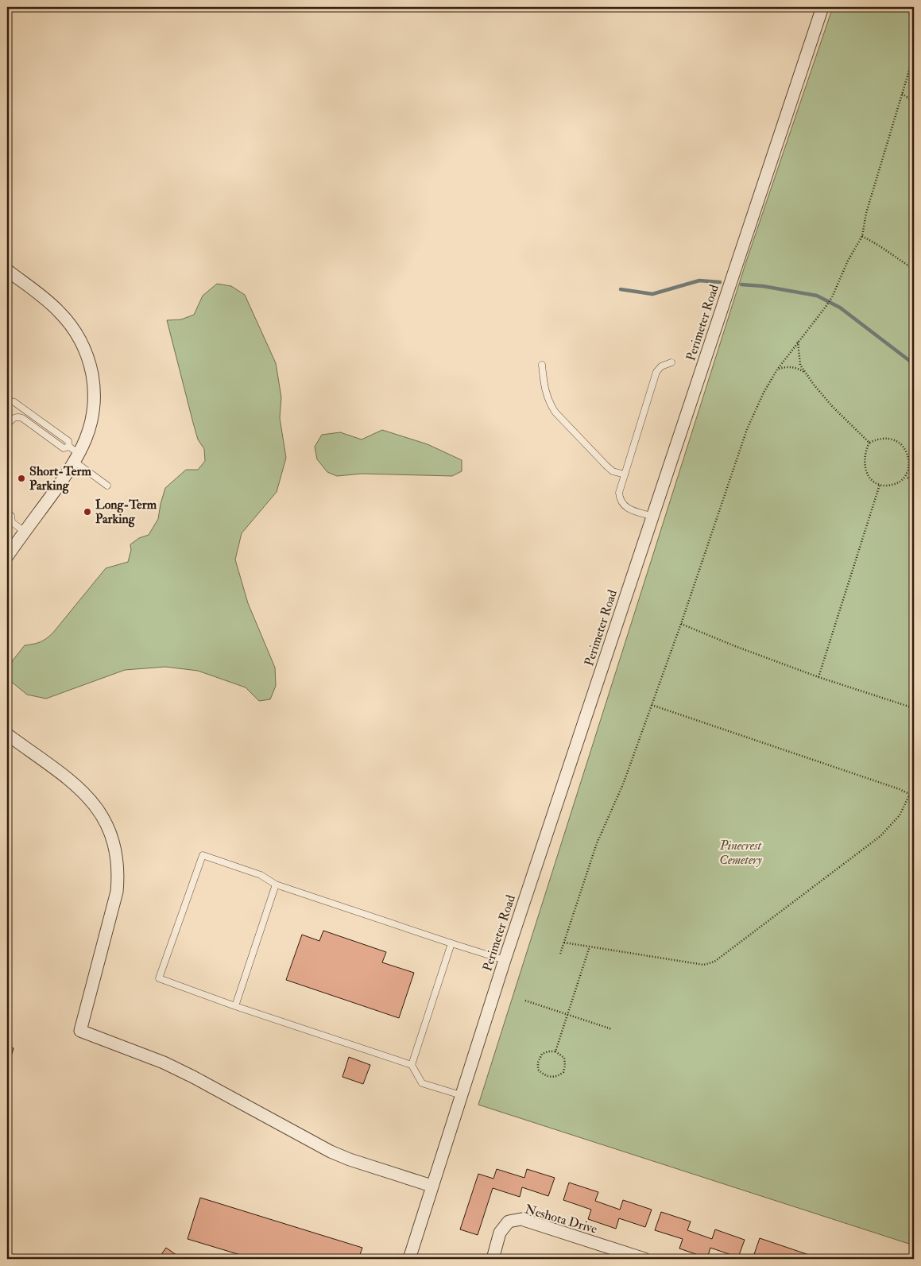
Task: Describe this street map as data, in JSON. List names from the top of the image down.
{
  "streets": {
    "street": ["Perimeter Road", "Neshota Drive"]
  },
  "parks": ["Pinecrest Cemetery"],
  "places": ["Short-Term Parking", "Long-Term Parking"]
}
